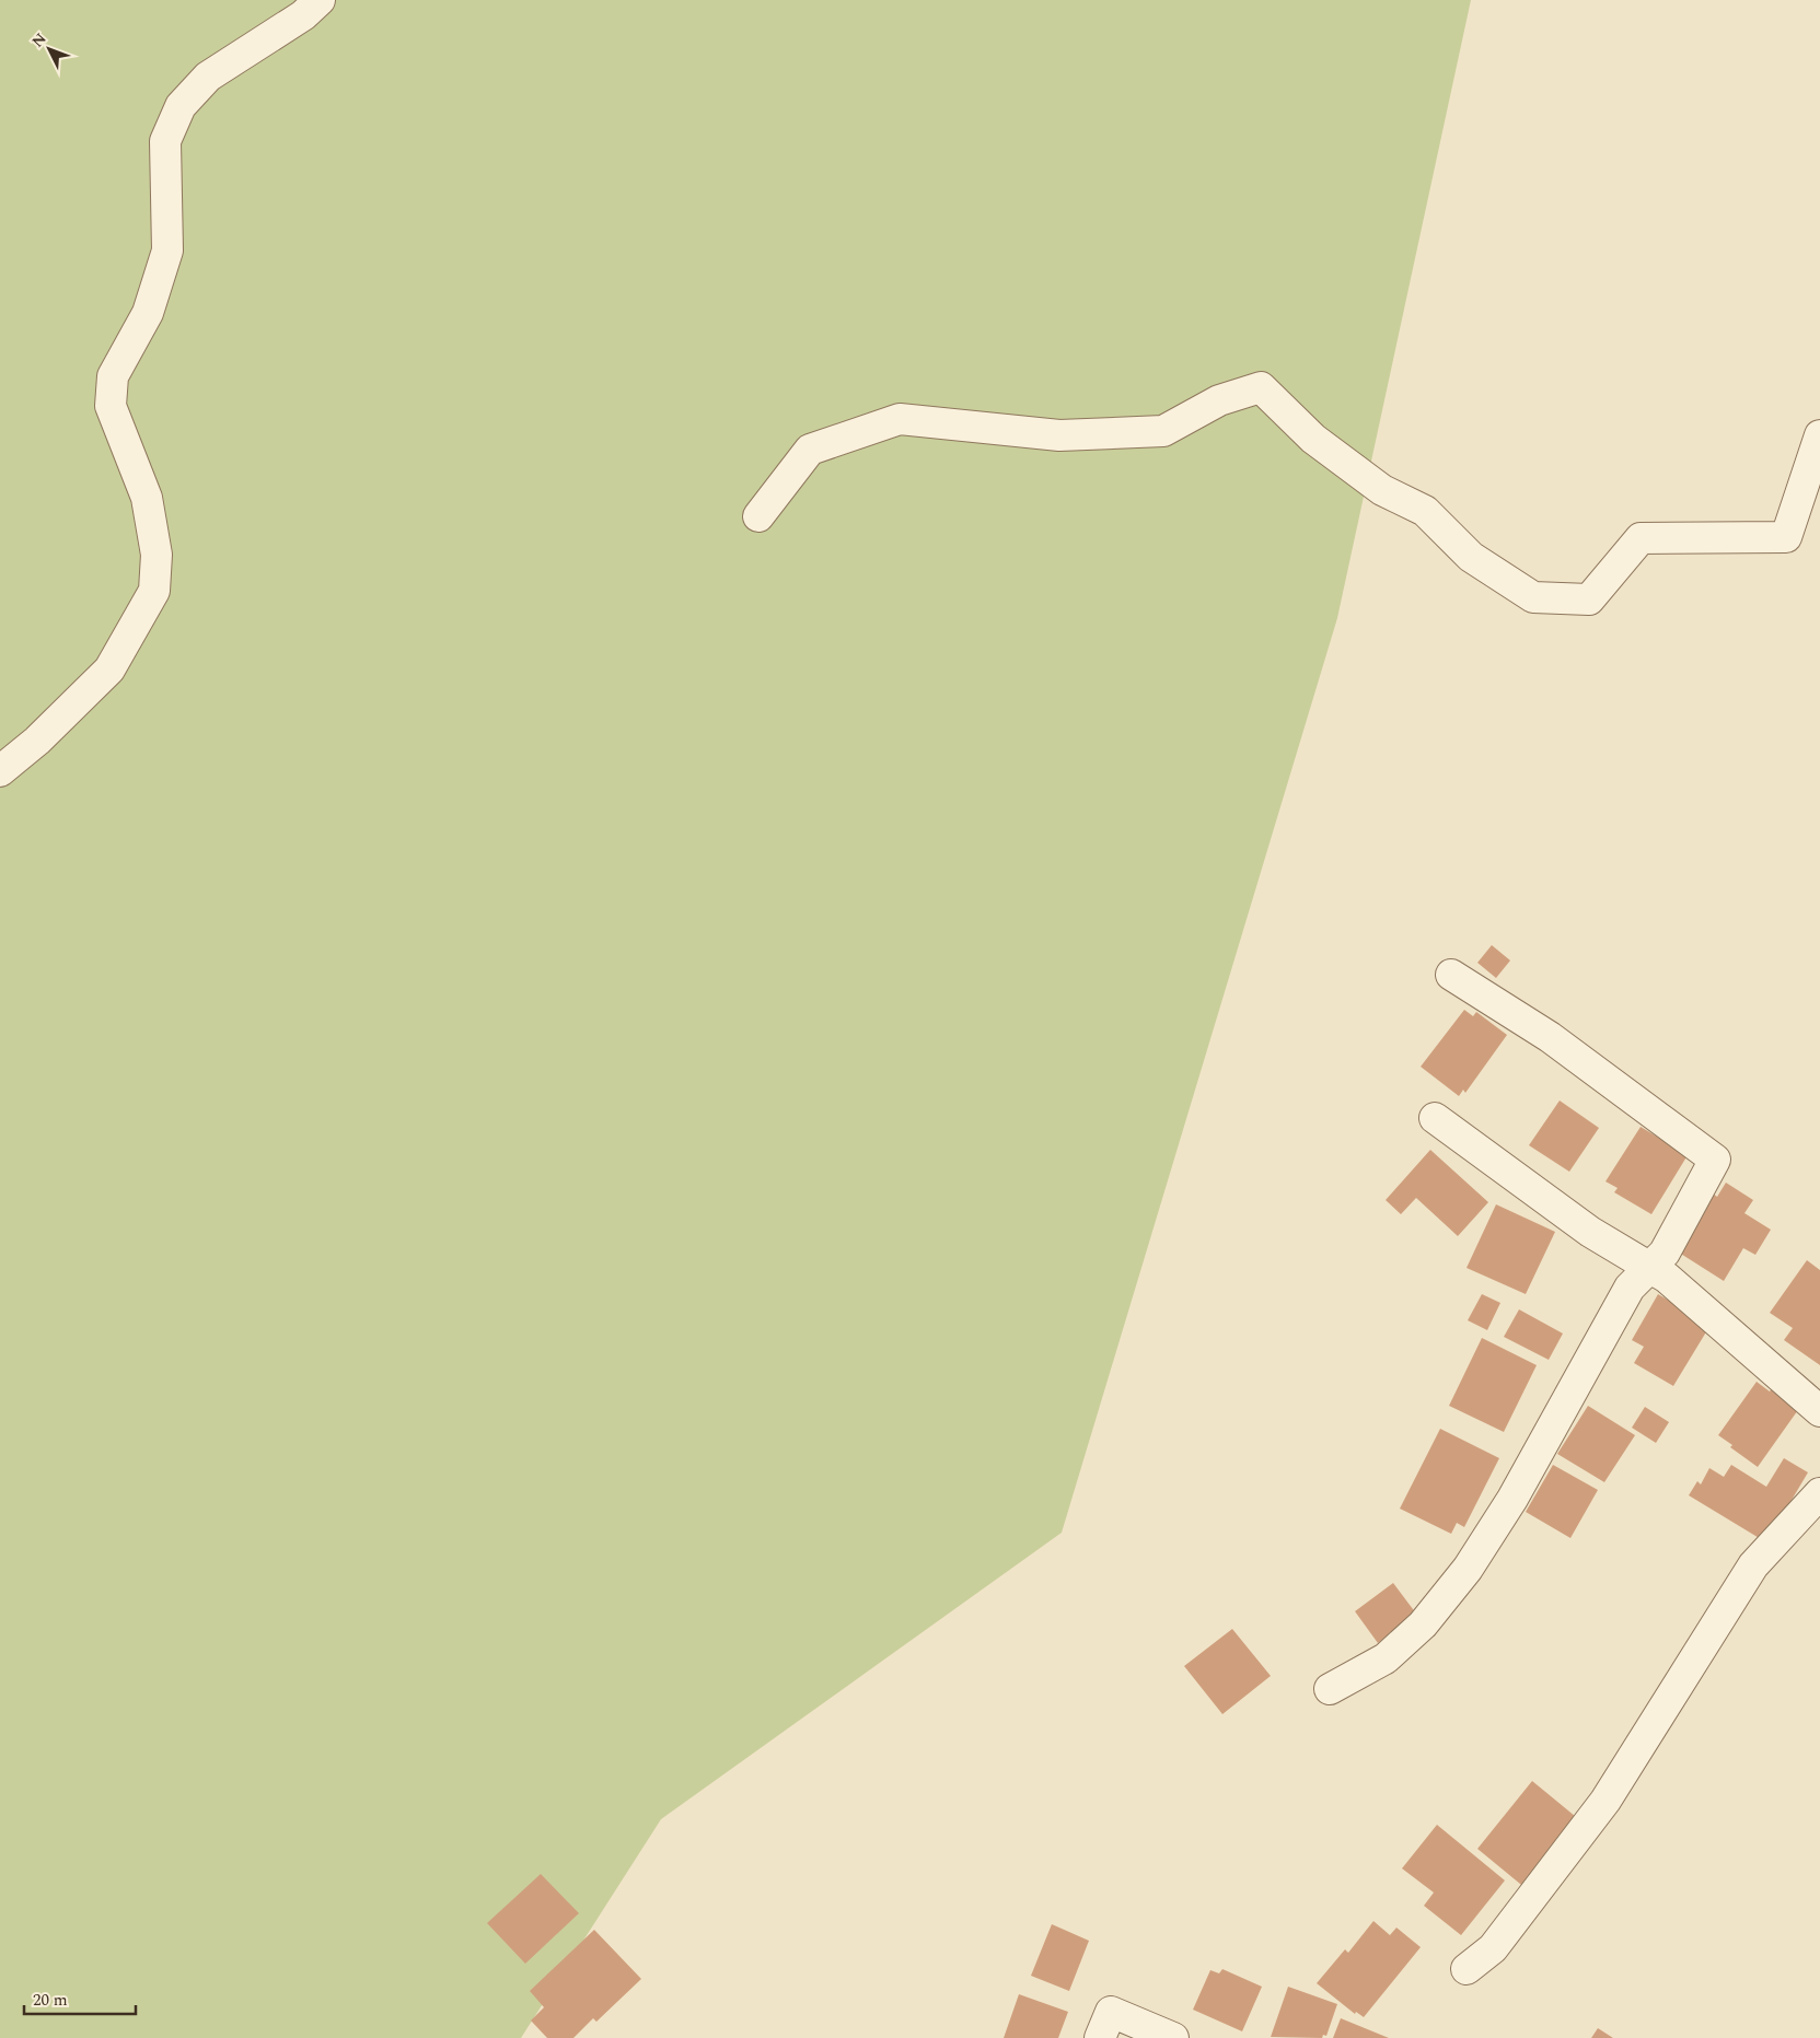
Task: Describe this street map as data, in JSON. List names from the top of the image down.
{
  "scale_bar": "20 m",
  "north": "top left"
}
